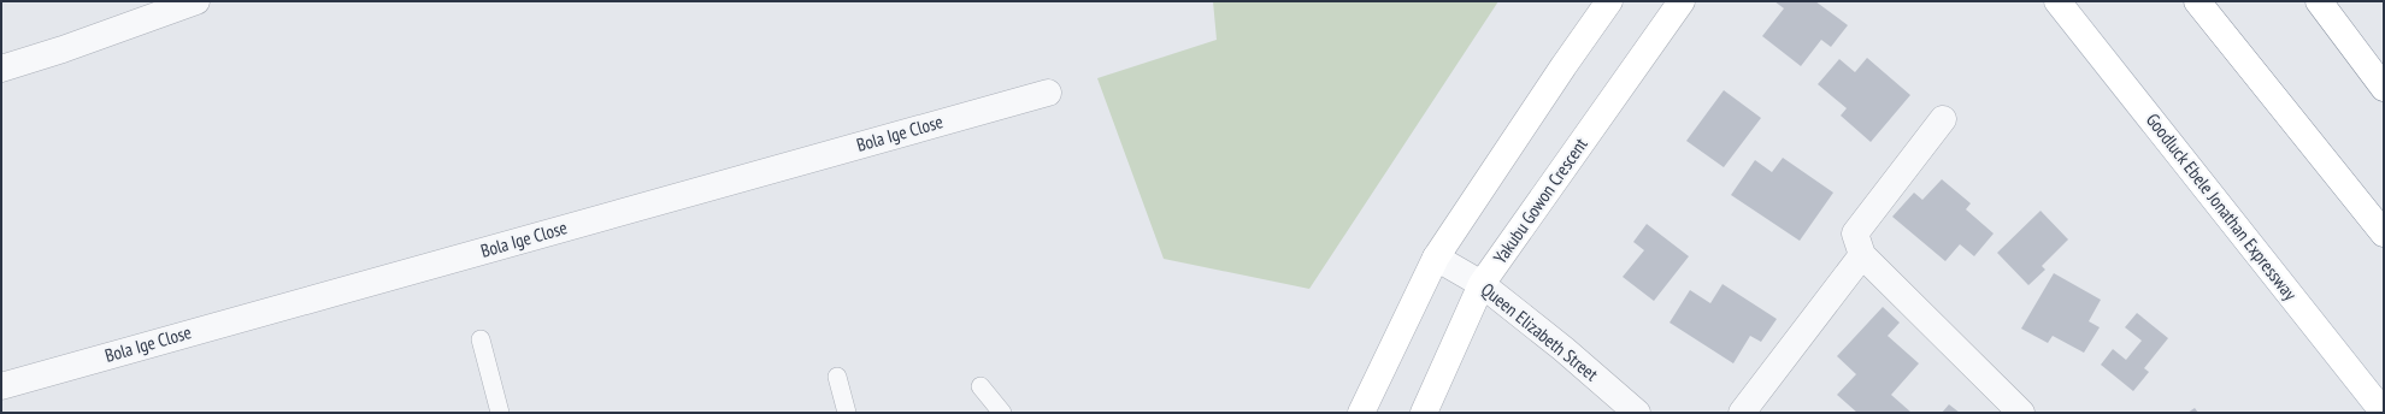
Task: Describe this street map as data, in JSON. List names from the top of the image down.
{
  "streets": {
    "main road": ["Yakubu Gowon Crescent", "Goodluck Ebele Jonathan Expressway"],
    "street": ["Bola Ige Close", "Queen Elizabeth Street"]
  },
  "crossings": [
    ["Yakubu Gowon Crescent", "Queen Elizabeth Street"]
  ]
}
